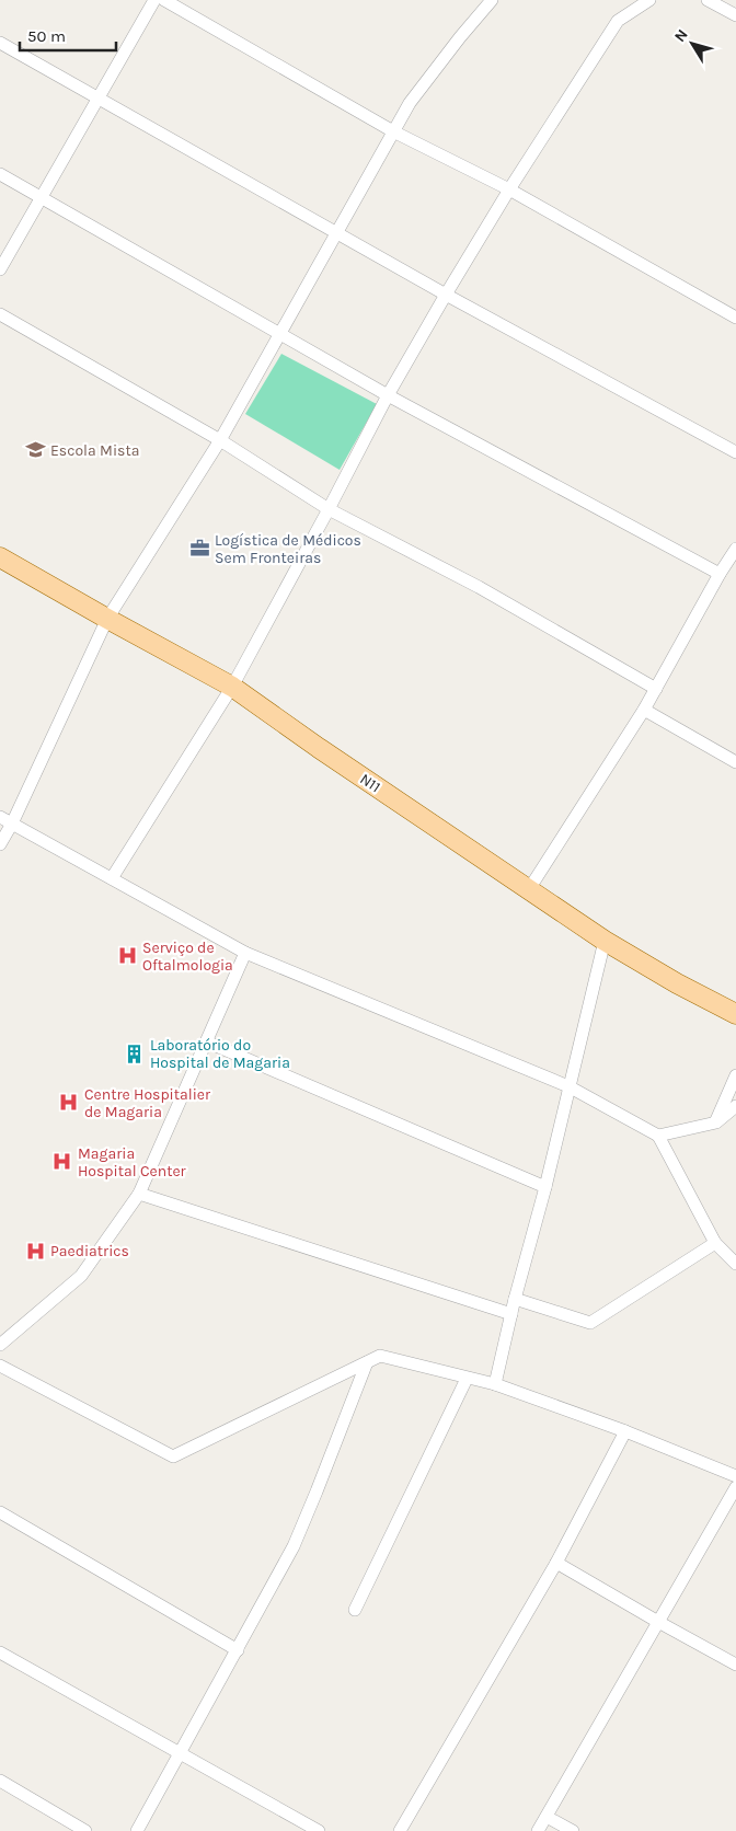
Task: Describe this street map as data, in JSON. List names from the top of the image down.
{
  "streets": {
    "main road": ["N11"]
  },
  "places": {
    "school or university": ["Escola Mista"],
    "office": ["Logística de Médicos Sem Fronteiras"],
    "hospital": [
      "Serviço de Oftalmologia",
      "Centre Hospitalier de Magaria",
      "Magaria Hospital Center",
      "Paediatrics"
    ],
    "building": ["Laboratório do Hospital de Magaria"]
  },
  "scale_bar": "50 m",
  "north": "top left"
}
